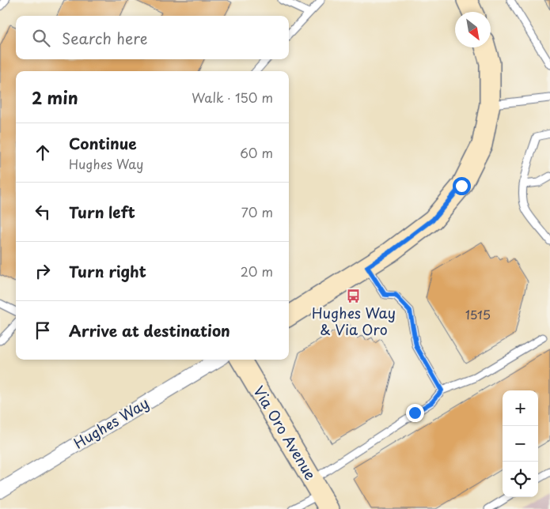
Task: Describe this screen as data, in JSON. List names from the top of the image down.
{
  "streets": {
    "street": ["Hughes Way", "Via Oro Avenue"]
  },
  "places": {
    "bus stop": ["Hughes Way & Via Oro"]
  },
  "house_numbers": ["1515"],
  "north": "bottom right",
  "page": {
    "search": "Search here",
    "heading": ["2 min", "Walk · 150 m"],
    "list": [
      ["Continue", "Hughes Way", "60 m"],
      ["Turn left", "70 m"],
      ["Turn right", "20 m"],
      "Arrive at destination"
    ],
    "map_buttons": ["+", "−"]
  }
}
